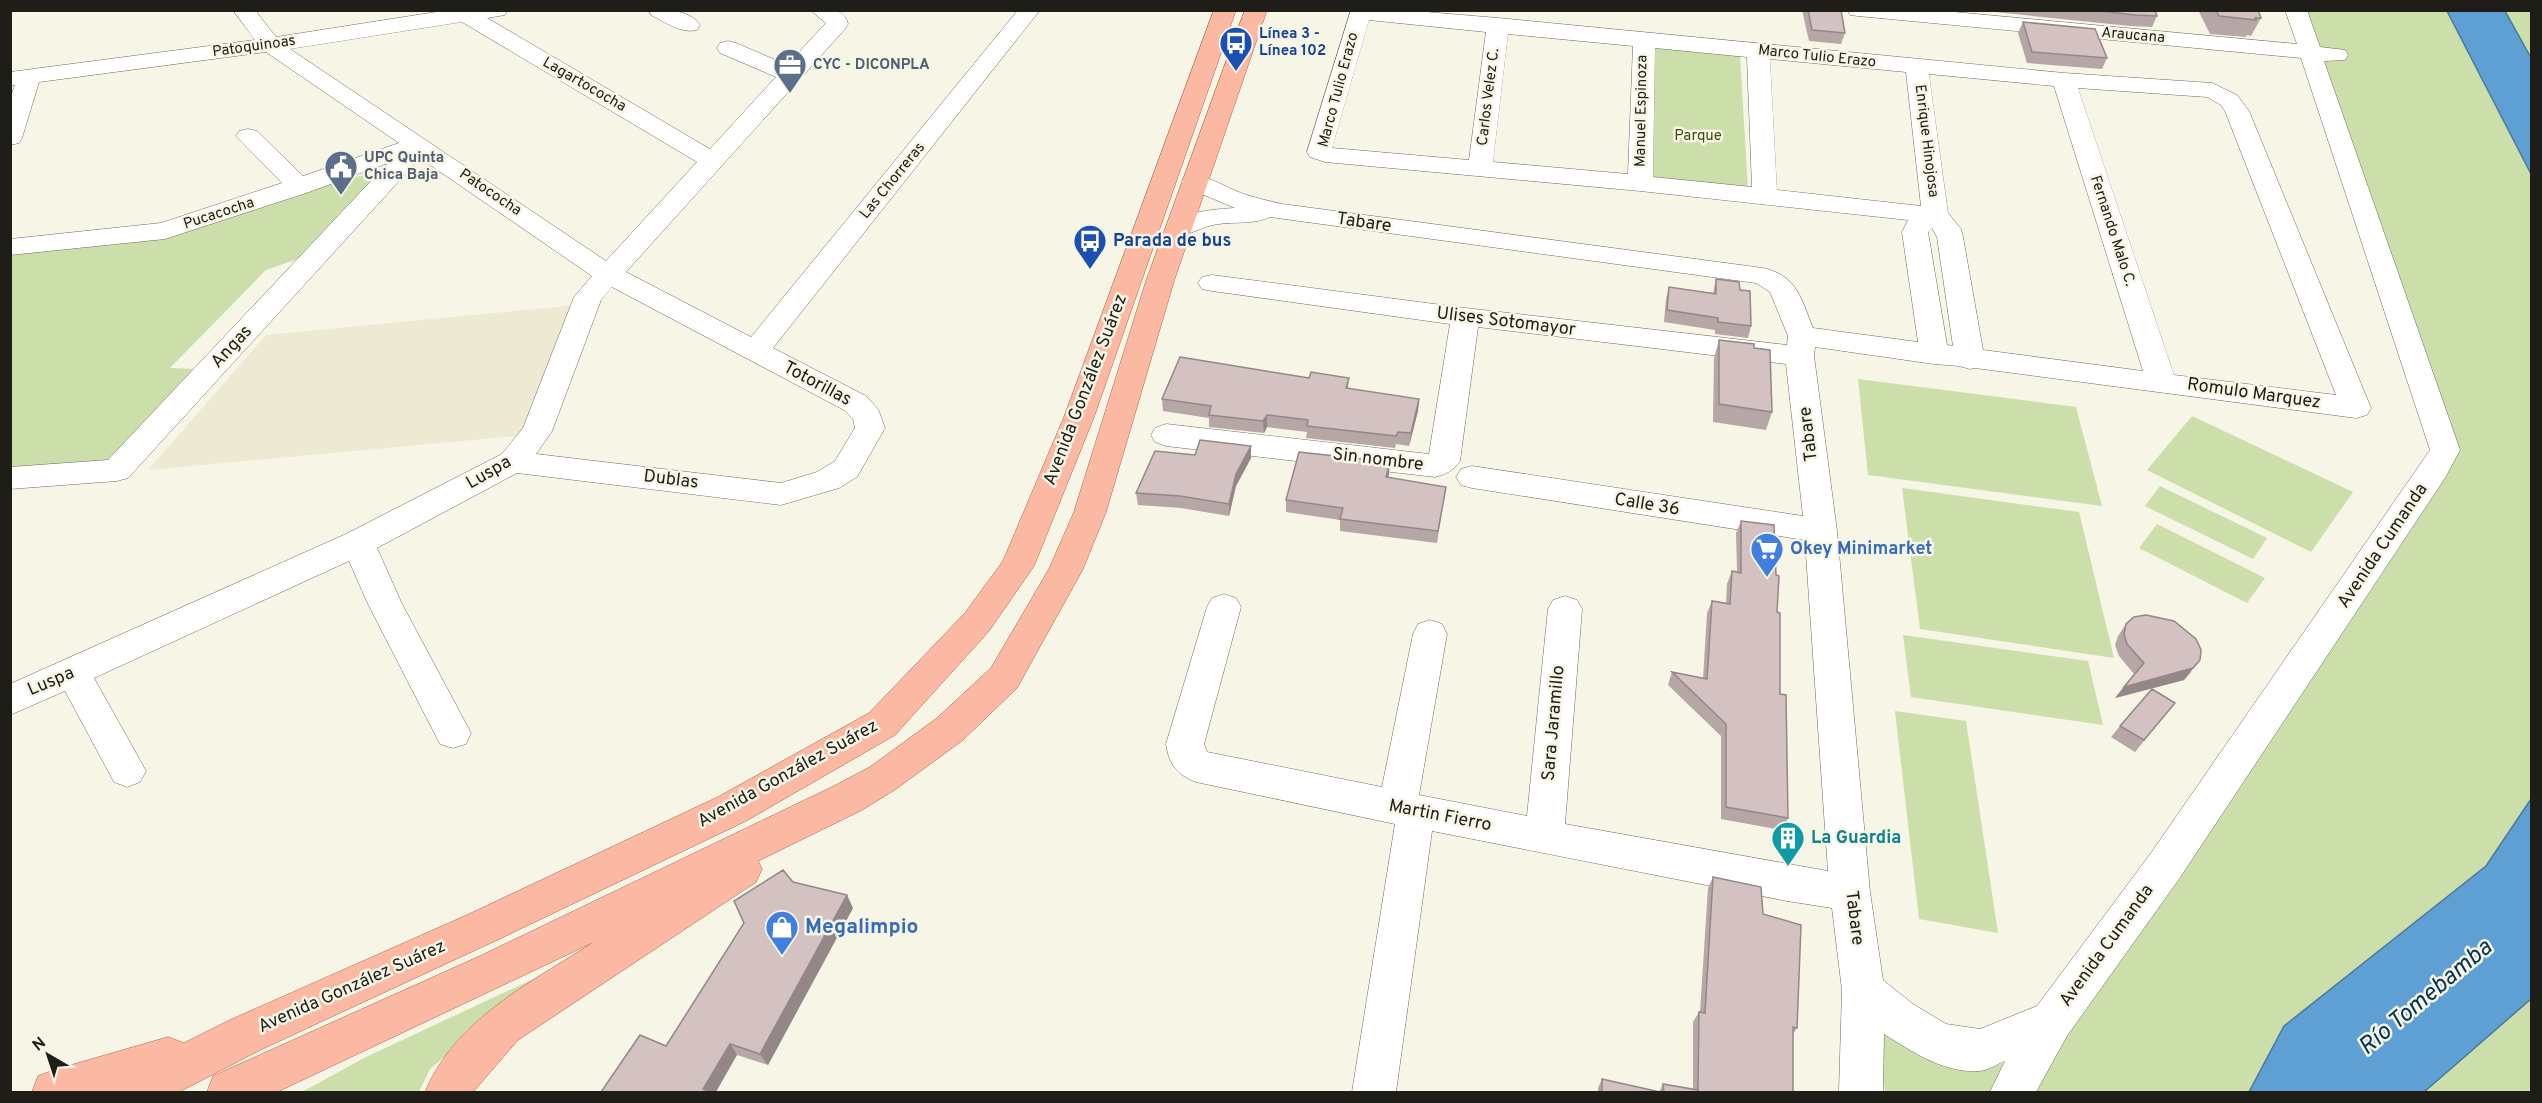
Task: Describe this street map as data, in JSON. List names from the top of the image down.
{
  "streets": {
    "main road": ["Avenida González Suárez"],
    "street": [
      "Araucana",
      "Patoquinoas",
      "Marco Tulio Erazo",
      "Lagartococha",
      "Carlos Velez C.",
      "Manuel Espinoza",
      "Enrique Hinojosa",
      "Las Chorreras",
      "Patococha",
      "Pucacocha",
      "Tabare",
      "Fernando Malo C.",
      "Ulises Sotomayor",
      "Angas",
      "Totorillas",
      "Romulo Marquez",
      "Sin nombre",
      "Luspa",
      "Dublas",
      "Calle 36",
      "Avenida Cumanda",
      "Sara Jaramillo",
      "Martin Fierro"
    ]
  },
  "crossings": [
    ["Araucana", "Avenida Cumanda"],
    ["Patoquinoas", "Lagartococha"],
    ["Patoquinoas", "Patococha"],
    ["Marco Tulio Erazo", "Carlos Velez C."],
    ["Marco Tulio Erazo", "Manuel Espinoza"],
    ["Marco Tulio Erazo", "Enrique Hinojosa"],
    ["Marco Tulio Erazo", "Fernando Malo C."],
    ["Marco Tulio Erazo", "Romulo Marquez"],
    ["Lagartococha", "Luspa"],
    ["Enrique Hinojosa", "Romulo Marquez"],
    ["Las Chorreras", "Patococha"],
    ["Las Chorreras", "Totorillas"],
    ["Patococha", "Pucacocha"],
    ["Patococha", "Angas"],
    ["Patococha", "Totorillas"],
    ["Patococha", "Luspa"],
    ["Pucacocha", "Angas"],
    ["Tabare", "Ulises Sotomayor"],
    ["Tabare", "Avenida González Suárez"],
    ["Tabare", "Romulo Marquez"],
    ["Tabare", "Calle 36"],
    ["Tabare", "Avenida Cumanda"],
    ["Tabare", "Martin Fierro"],
    ["Fernando Malo C.", "Romulo Marquez"],
    ["Ulises Sotomayor", "Romulo Marquez"],
    ["Ulises Sotomayor", "Sin nombre"],
    ["Totorillas", "Dublas"],
    ["Luspa", "Dublas"],
    ["Sara Jaramillo", "Martin Fierro"]
  ],
  "water": ["Río Tomebamba"],
  "parks": ["Parque"],
  "places": {
    "bus stop": ["Línea 3 - Línea 102", "Parada de bus"],
    "office": ["CYC - DICONPLA"],
    "public building": ["UPC Quinta Chica Baja"],
    "supermarket": ["Okey Minimarket"],
    "building": ["La Guardia"],
    "shop": ["Megalimpio"]
  },
  "north": "top left"
}
